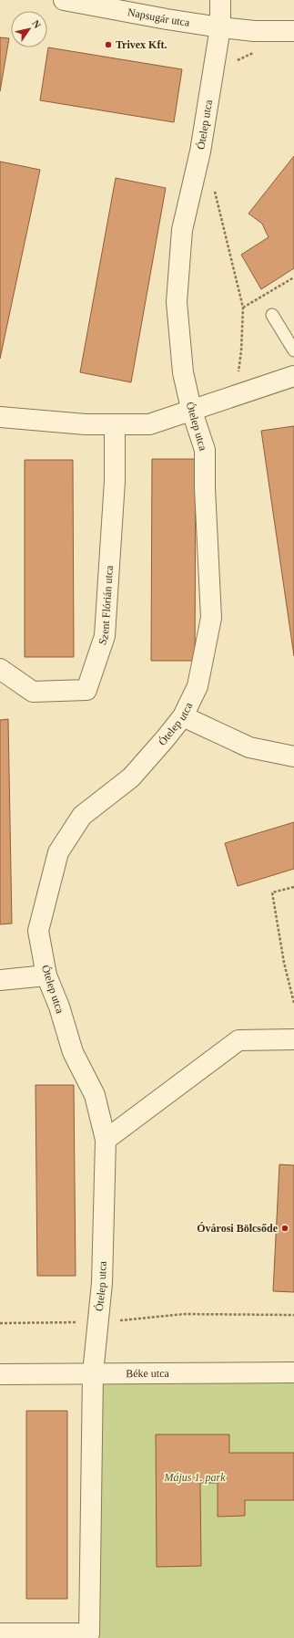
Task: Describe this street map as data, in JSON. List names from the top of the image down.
{
  "streets": {
    "street": [
      "Napsugár utca",
      "Ótelep utca",
      "Szent Flórián utca",
      "Béke utca"
    ]
  },
  "crossings": [
    ["Napsugár utca", "Ótelep utca"],
    ["Ótelep utca", "Béke utca"]
  ],
  "parks": ["Május 1. park"],
  "places": ["Trivex Kft.", "Óvárosi Bölcsőde"],
  "north": "top right"
}
